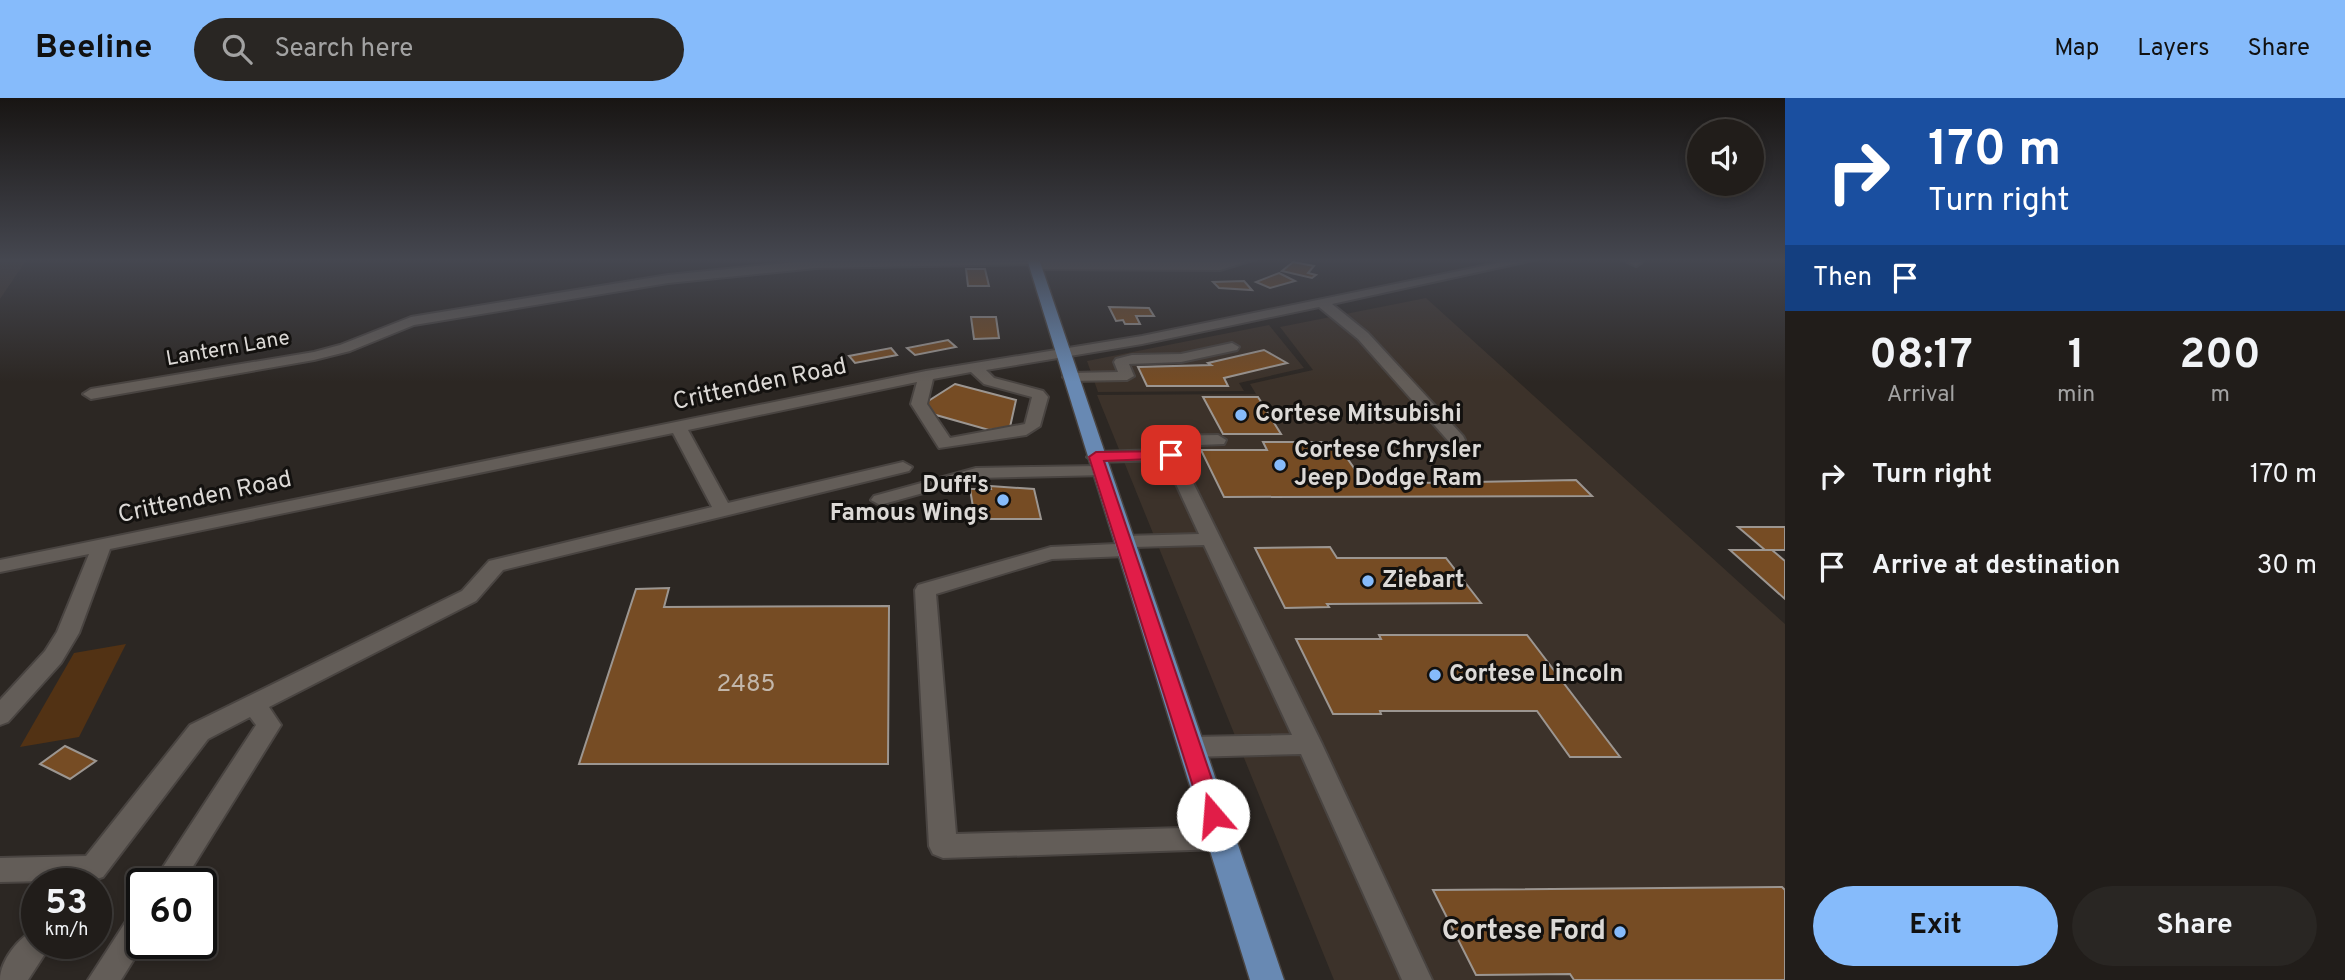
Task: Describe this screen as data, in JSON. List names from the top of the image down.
{
  "streets": {
    "street": ["Lantern Lane", "Crittenden Road"]
  },
  "places": [
    "Cortese Mitsubishi",
    "Cortese Chrysler Jeep Dodge Ram",
    "Duff's Famous Wings",
    "Ziebart",
    "Cortese Lincoln",
    "Cortese Ford"
  ],
  "house_numbers": ["2485"],
  "page": {
    "header": "Beeline",
    "search": "Search here",
    "nav": ["Map", "Layers", "Share"],
    "turn": ["170 m", "Turn right"],
    "then": "Then",
    "eta": [
      "08:17",
      "Arrival",
      "1",
      "min",
      "200",
      "m"
    ],
    "list": [
      {
        "name": "Turn right",
        "value": "170 m"
      },
      {
        "name": "Arrive at destination",
        "value": "30 m"
      }
    ],
    "speed": "53 km/h",
    "limit": "60",
    "buttons": ["Exit", "Share"]
  }
}
